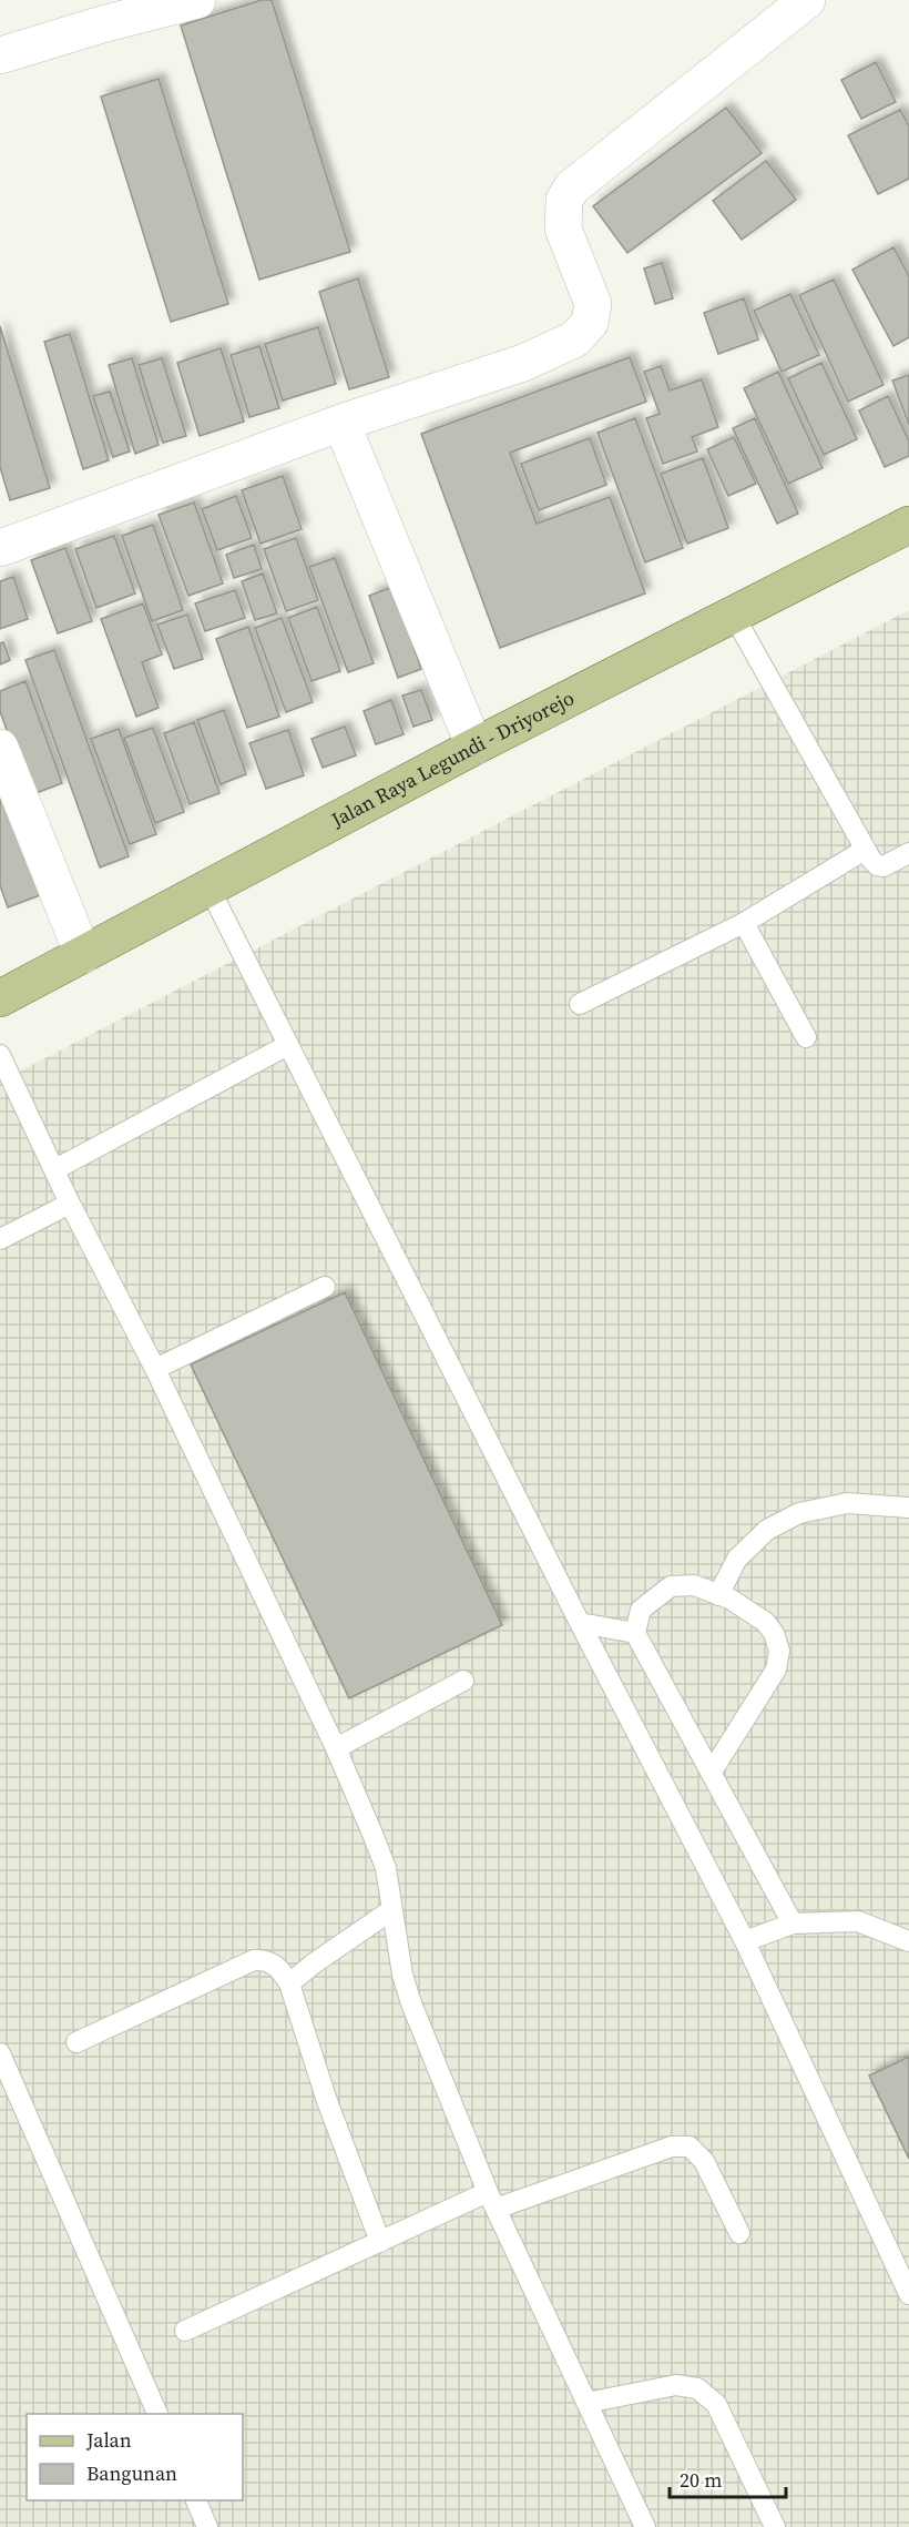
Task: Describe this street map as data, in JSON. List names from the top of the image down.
{
  "streets": {
    "main road": ["Jalan Raya Legundi - Driyorejo"]
  },
  "legend": ["Jalan", "Bangunan"],
  "scale_bar": "20 m"
}
